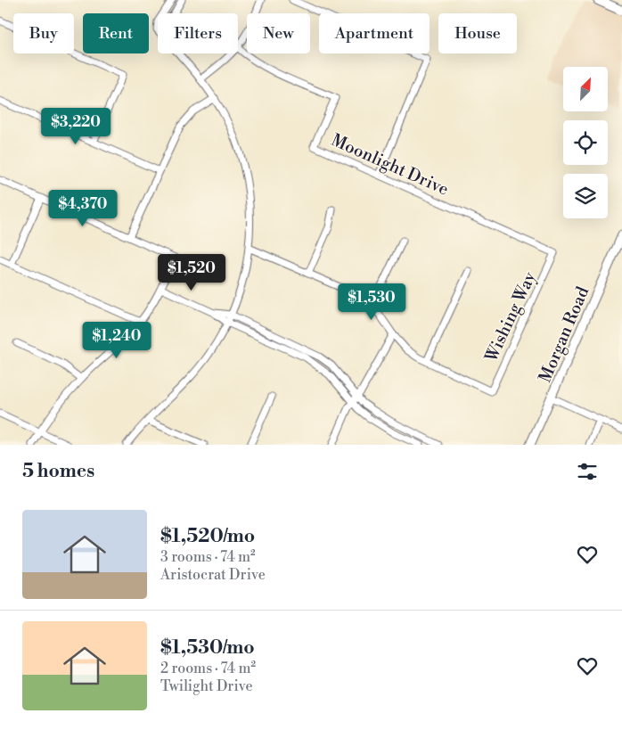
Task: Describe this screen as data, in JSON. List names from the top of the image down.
{
  "streets": {
    "street": ["Moonlight Drive", "Wishing Way", "Morgan Road"]
  },
  "crossings": [
    ["Moonlight Drive", "Wishing Way"]
  ],
  "north": "top right",
  "page": {
    "chip": [
      "Buy",
      "Rent",
      "Filters",
      "New",
      "Apartment",
      "House"
    ],
    "price": [
      "$3,220",
      "$4,370",
      "$1,520",
      "$1,530",
      "$1,240"
    ],
    "heading": "5 homes",
    "list": [
      {
        "name": "$1,520/mo",
        "note": "3 rooms · 74 m² · Aristocrat Drive"
      },
      {
        "name": "$1,530/mo",
        "note": "2 rooms · 74 m² · Twilight Drive"
      }
    ]
  }
}
